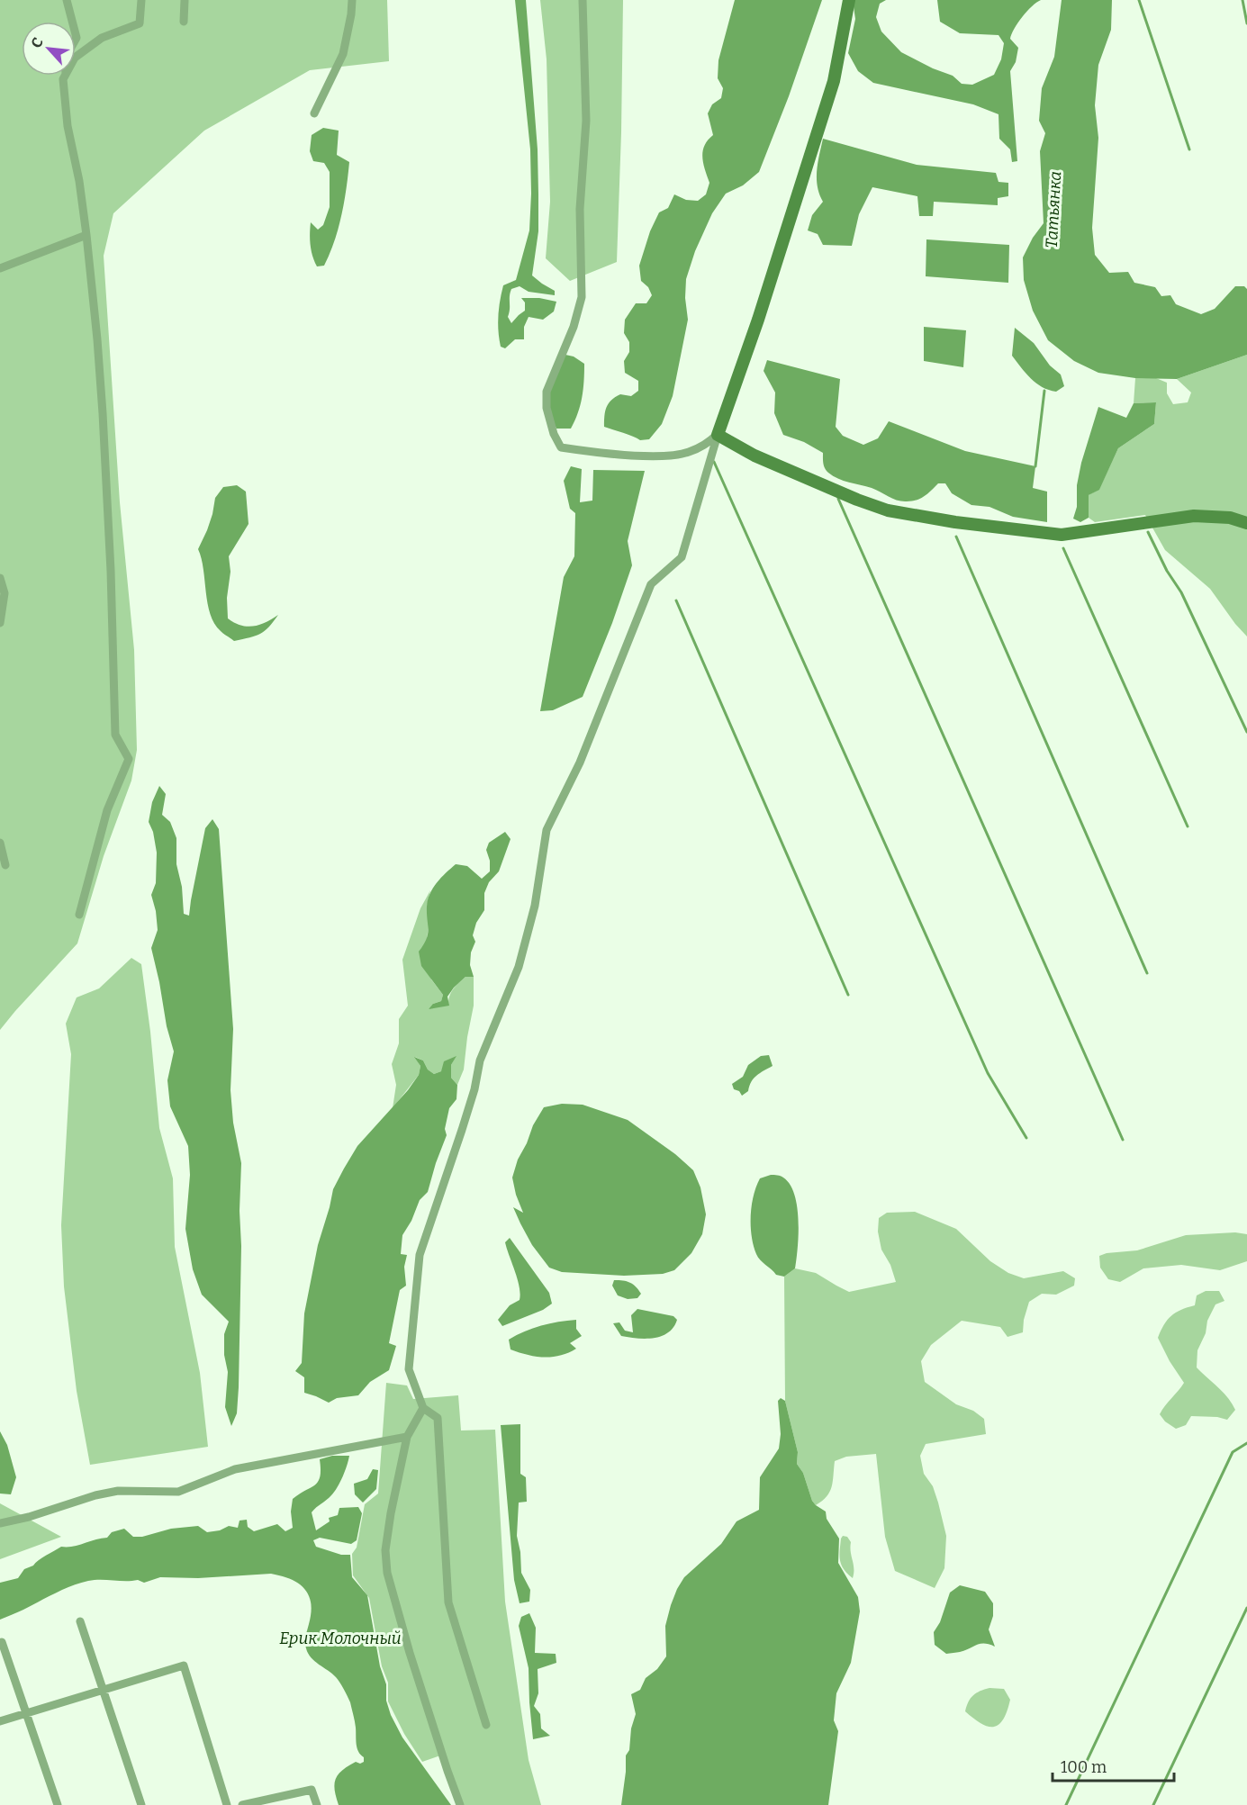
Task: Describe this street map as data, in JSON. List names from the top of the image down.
{
  "water": ["Татьянка", "Ерик Молочный"],
  "scale_bar": "100 m",
  "north": "top left"
}
